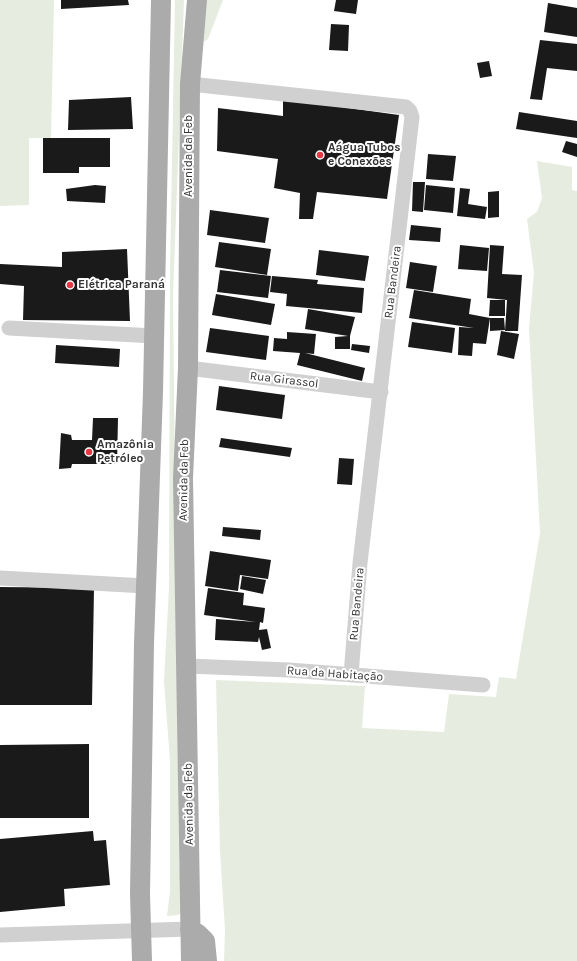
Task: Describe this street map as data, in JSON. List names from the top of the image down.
{
  "streets": {
    "main road": ["Avenida da Feb"],
    "street": ["Rua Bandeira", "Rua Girassol", "Rua da Habitação"]
  },
  "crossings": [
    ["Avenida da Feb", "Rua Bandeira"],
    ["Avenida da Feb", "Rua Girassol"],
    ["Avenida da Feb", "Rua da Habitação"],
    ["Rua Bandeira", "Rua Girassol"],
    ["Rua Bandeira", "Rua da Habitação"]
  ],
  "places": ["Aágua Tubos e Conexões", "Elétrica Paraná", "Amazônia Petróleo"]
}
